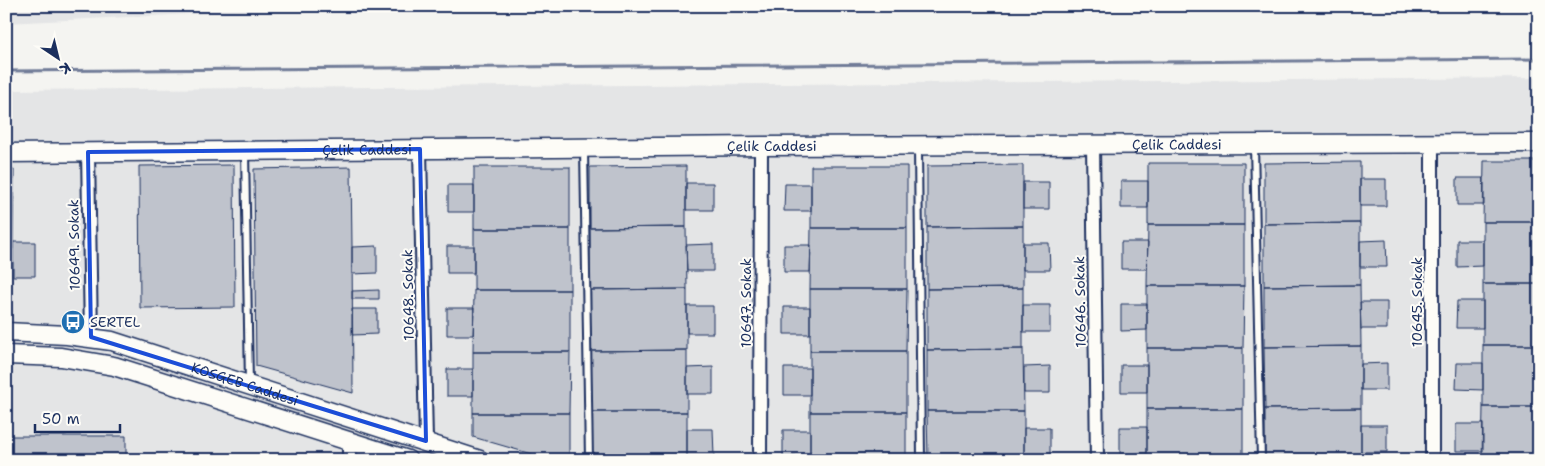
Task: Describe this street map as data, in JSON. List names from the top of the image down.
{
  "streets": {
    "street": [
      "Çelik Caddesi",
      "10649. Sokak",
      "10648. Sokak",
      "10646. Sokak",
      "10645. Sokak",
      "10647. Sokak",
      "KOSGEB Caddesi"
    ]
  },
  "crossings": [
    ["Çelik Caddesi", "10649. Sokak"],
    ["Çelik Caddesi", "10648. Sokak"],
    ["Çelik Caddesi", "10646. Sokak"],
    ["Çelik Caddesi", "10645. Sokak"],
    ["Çelik Caddesi", "10647. Sokak"],
    ["10649. Sokak", "KOSGEB Caddesi"],
    ["10648. Sokak", "KOSGEB Caddesi"]
  ],
  "places": {
    "bus stop": ["SERTEL"]
  },
  "scale_bar": "50 m",
  "north": "bottom right"
}
